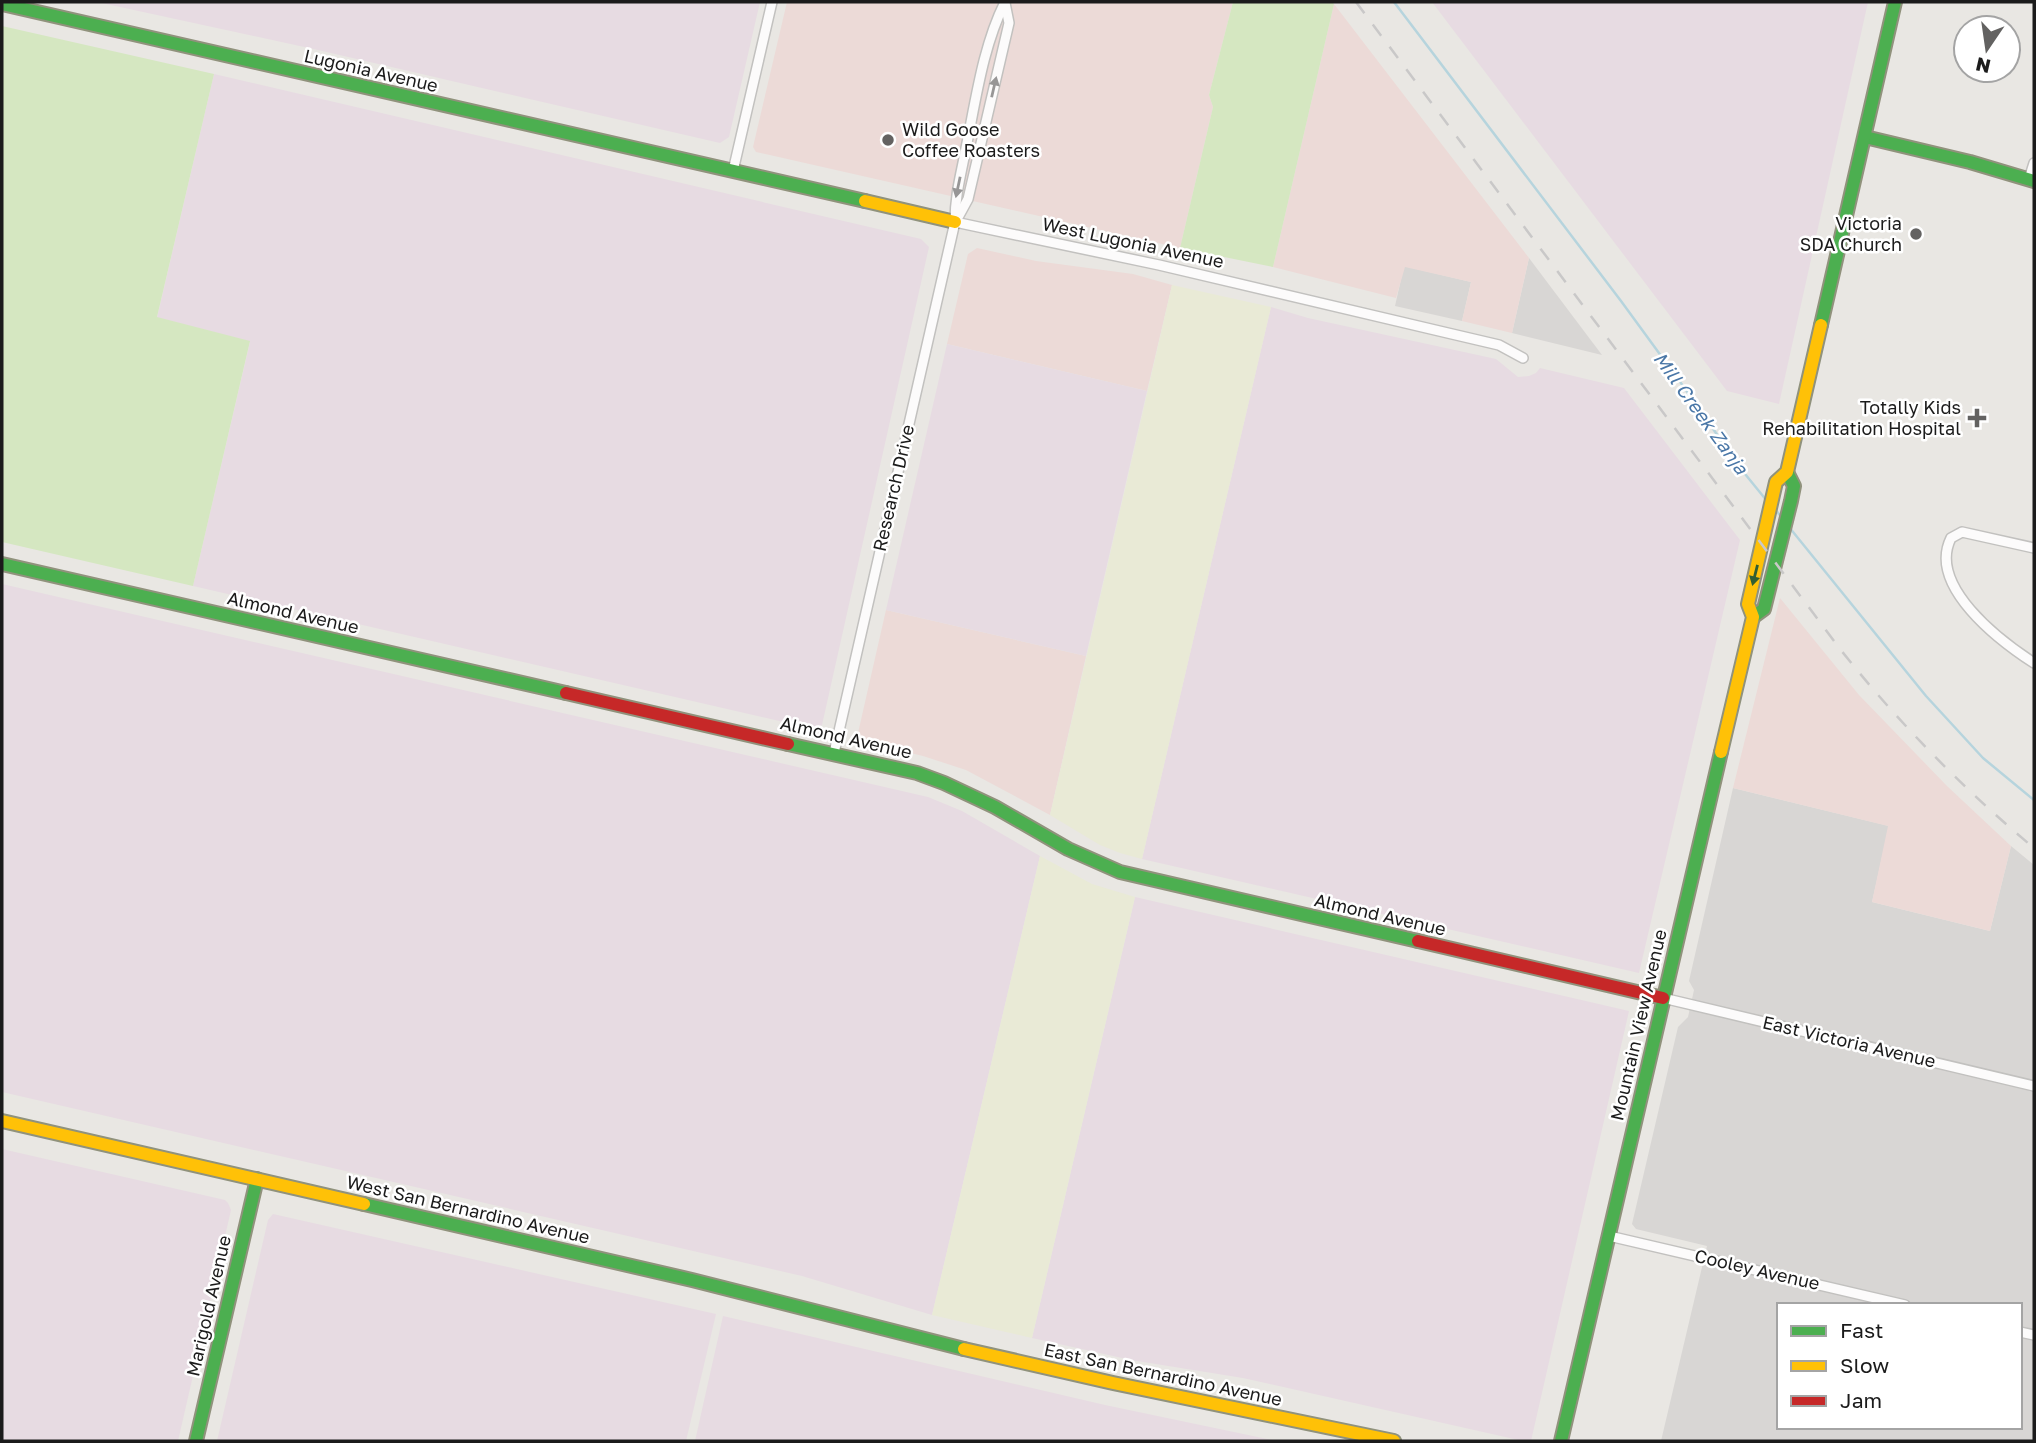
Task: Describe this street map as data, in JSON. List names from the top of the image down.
{
  "streets": {
    "street": [
      "Lugonia Avenue",
      "West Lugonia Avenue",
      "Research Drive",
      "Almond Avenue",
      "Mountain View Avenue",
      "East Victoria Avenue",
      "West San Bernardino Avenue",
      "Cooley Avenue",
      "Marigold Avenue",
      "East San Bernardino Avenue"
    ]
  },
  "crossings": [
    ["Lugonia Avenue", "West Lugonia Avenue"],
    ["West Lugonia Avenue", "Research Drive"],
    ["Research Drive", "Almond Avenue"],
    ["Almond Avenue", "Mountain View Avenue"],
    ["Almond Avenue", "East Victoria Avenue"],
    ["Mountain View Avenue", "East Victoria Avenue"],
    ["Mountain View Avenue", "Cooley Avenue"],
    ["West San Bernardino Avenue", "Marigold Avenue"],
    ["West San Bernardino Avenue", "East San Bernardino Avenue"]
  ],
  "water": ["Mill Creek Zanja"],
  "places": {
    "other": ["Wild Goose Coffee Roasters", "Victoria SDA Church"],
    "health": ["Totally Kids Rehabilitation Hospital"]
  },
  "legend": ["Fast", "Slow", "Jam"],
  "north": "bottom"
}
